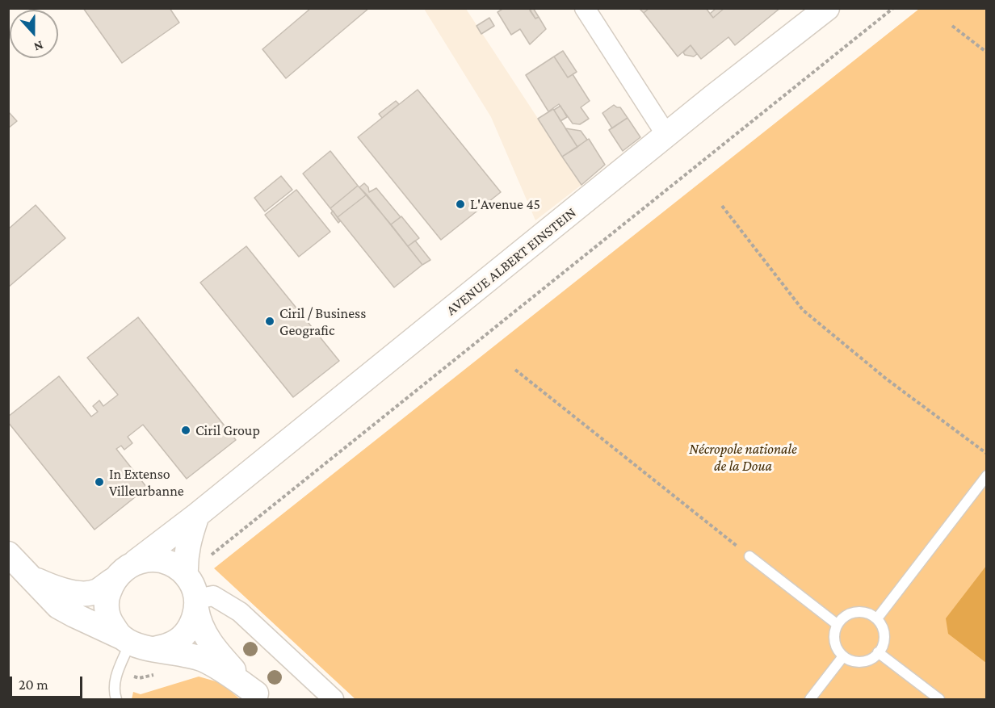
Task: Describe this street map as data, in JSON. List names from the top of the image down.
{
  "streets": {
    "street": ["AVENUE ALBERT EINSTEIN"]
  },
  "parks": ["Nécropole nationale de la Doua"],
  "places": [
    "L'Avenue 45",
    "Ciril / Business Geografic",
    "Ciril Group",
    "In Extenso Villeurbanne"
  ],
  "scale_bar": "20 m",
  "north": "bottom"
}
